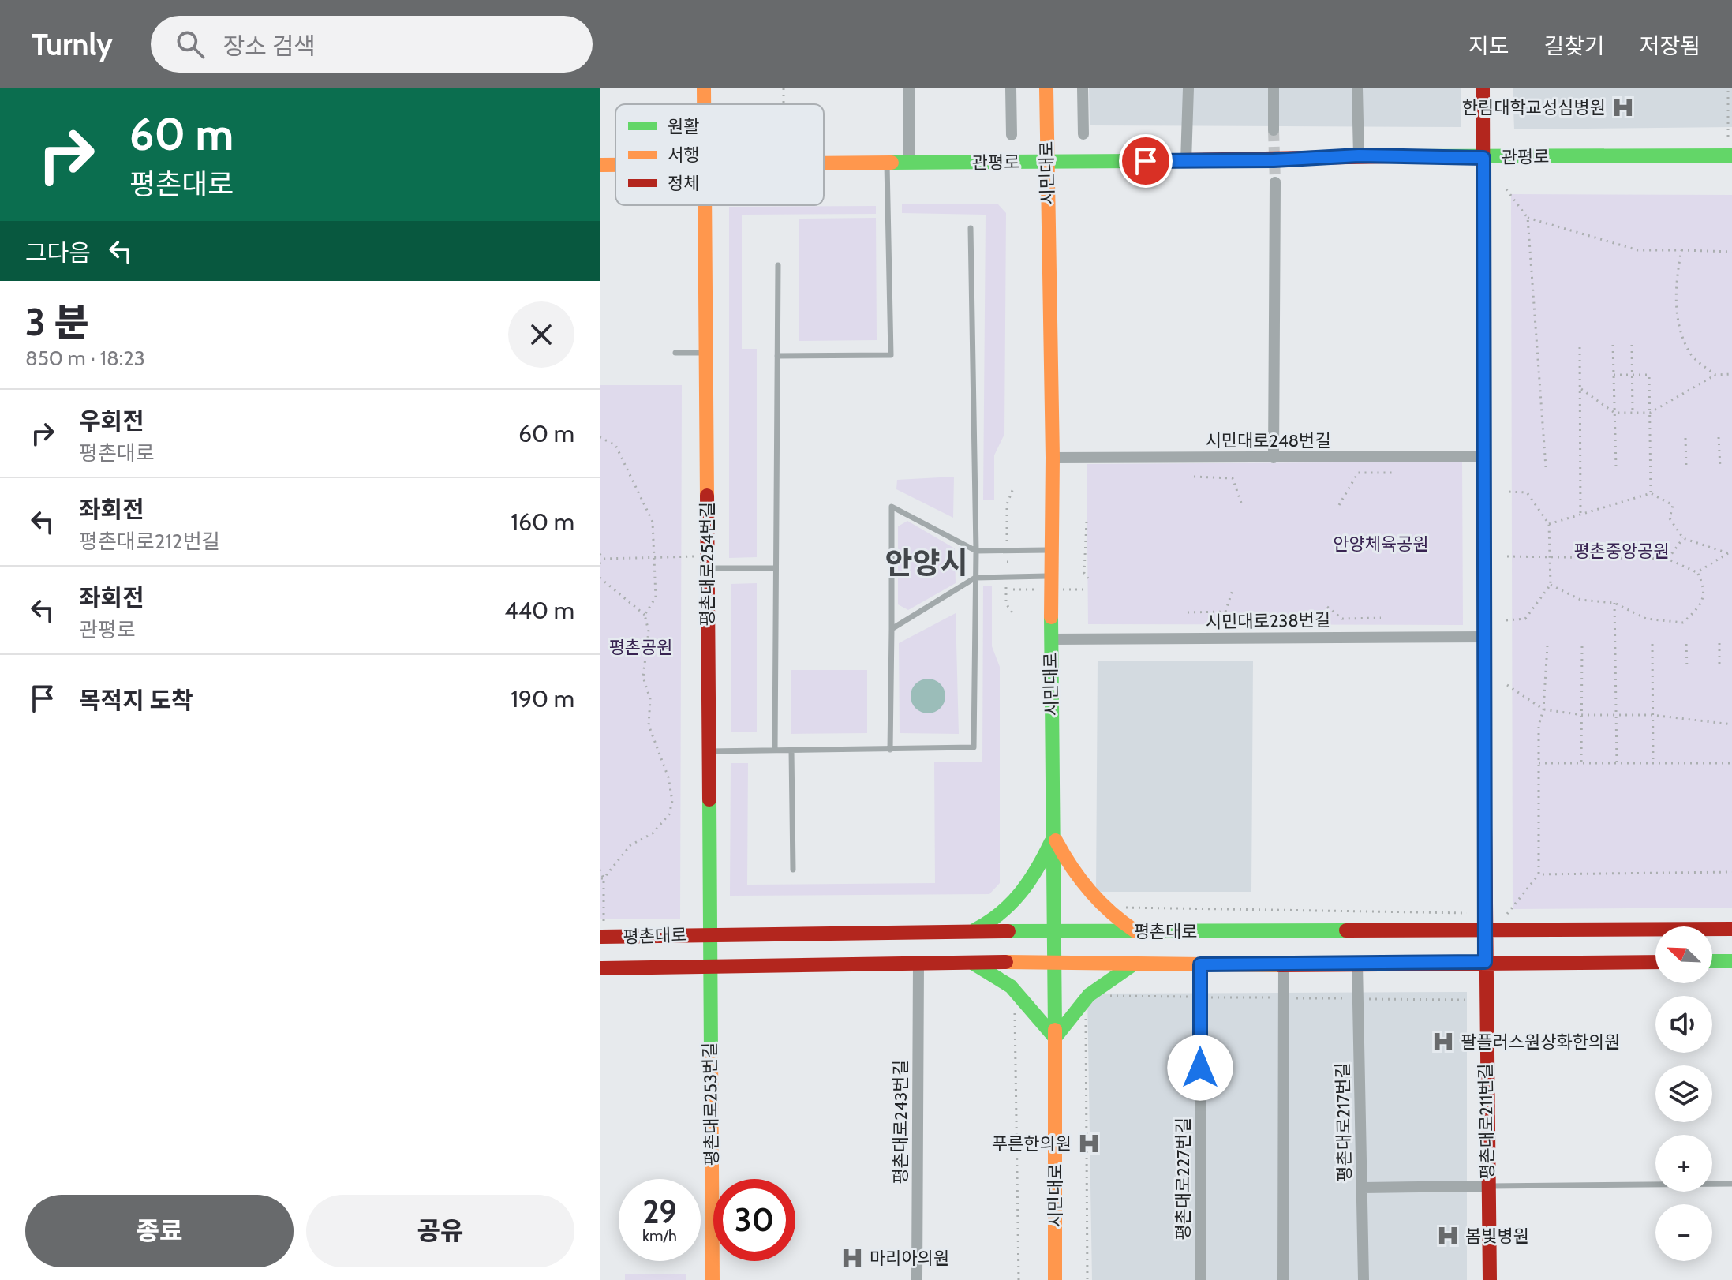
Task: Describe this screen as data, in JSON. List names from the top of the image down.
{
  "streets": {
    "street": [
      "관평로",
      "시민대로",
      "시민대로248번길",
      "평촌대로254번길",
      "시민대로238번길",
      "평촌대로",
      "평촌대로253번길",
      "평촌대로211번길",
      "평촌대로243번길",
      "평촌대로217번길",
      "평촌대로227번길"
    ]
  },
  "crossings": [
    ["관평로", "시민대로"],
    ["관평로", "평촌대로211번길"],
    ["시민대로", "시민대로248번길"],
    ["시민대로", "시민대로238번길"],
    ["시민대로", "평촌대로"],
    ["시민대로248번길", "평촌대로211번길"],
    ["평촌대로254번길", "평촌대로"],
    ["평촌대로254번길", "평촌대로253번길"],
    ["시민대로238번길", "평촌대로211번길"],
    ["평촌대로", "평촌대로253번길"],
    ["평촌대로", "평촌대로211번길"],
    ["평촌대로", "평촌대로243번길"],
    ["평촌대로", "평촌대로217번길"],
    ["평촌대로", "평촌대로227번길"]
  ],
  "districts": ["안양시"],
  "parks": ["안양체육공원", "평촌중앙공원", "평촌공원"],
  "places": {
    "hospital": [
      "한림대학교성심병원",
      "팔플러스원상화한의원",
      "푸른한의원",
      "봄빛병원",
      "마리아의원"
    ]
  },
  "legend": ["원활", "서행", "정체"],
  "north": "top left",
  "page": {
    "header": "Turnly",
    "search": "장소 검색",
    "nav": ["지도", "길찾기", "저장됨"],
    "turn": ["60 m", "평촌대로"],
    "then": "그다음",
    "heading": ["3 분", "850 m · 18:23"],
    "list": [
      {
        "name": "우회전",
        "note": "평촌대로",
        "value": "60 m"
      },
      {
        "name": "좌회전",
        "note": "평촌대로212번길",
        "value": "160 m"
      },
      {
        "name": "좌회전",
        "note": "관평로",
        "value": "440 m"
      },
      {
        "name": "목적지 도착",
        "value": "190 m"
      }
    ],
    "map_buttons": ["+", "−"],
    "speed": "29 km/h",
    "limit": "30",
    "buttons": ["종료", "공유"]
  }
}
